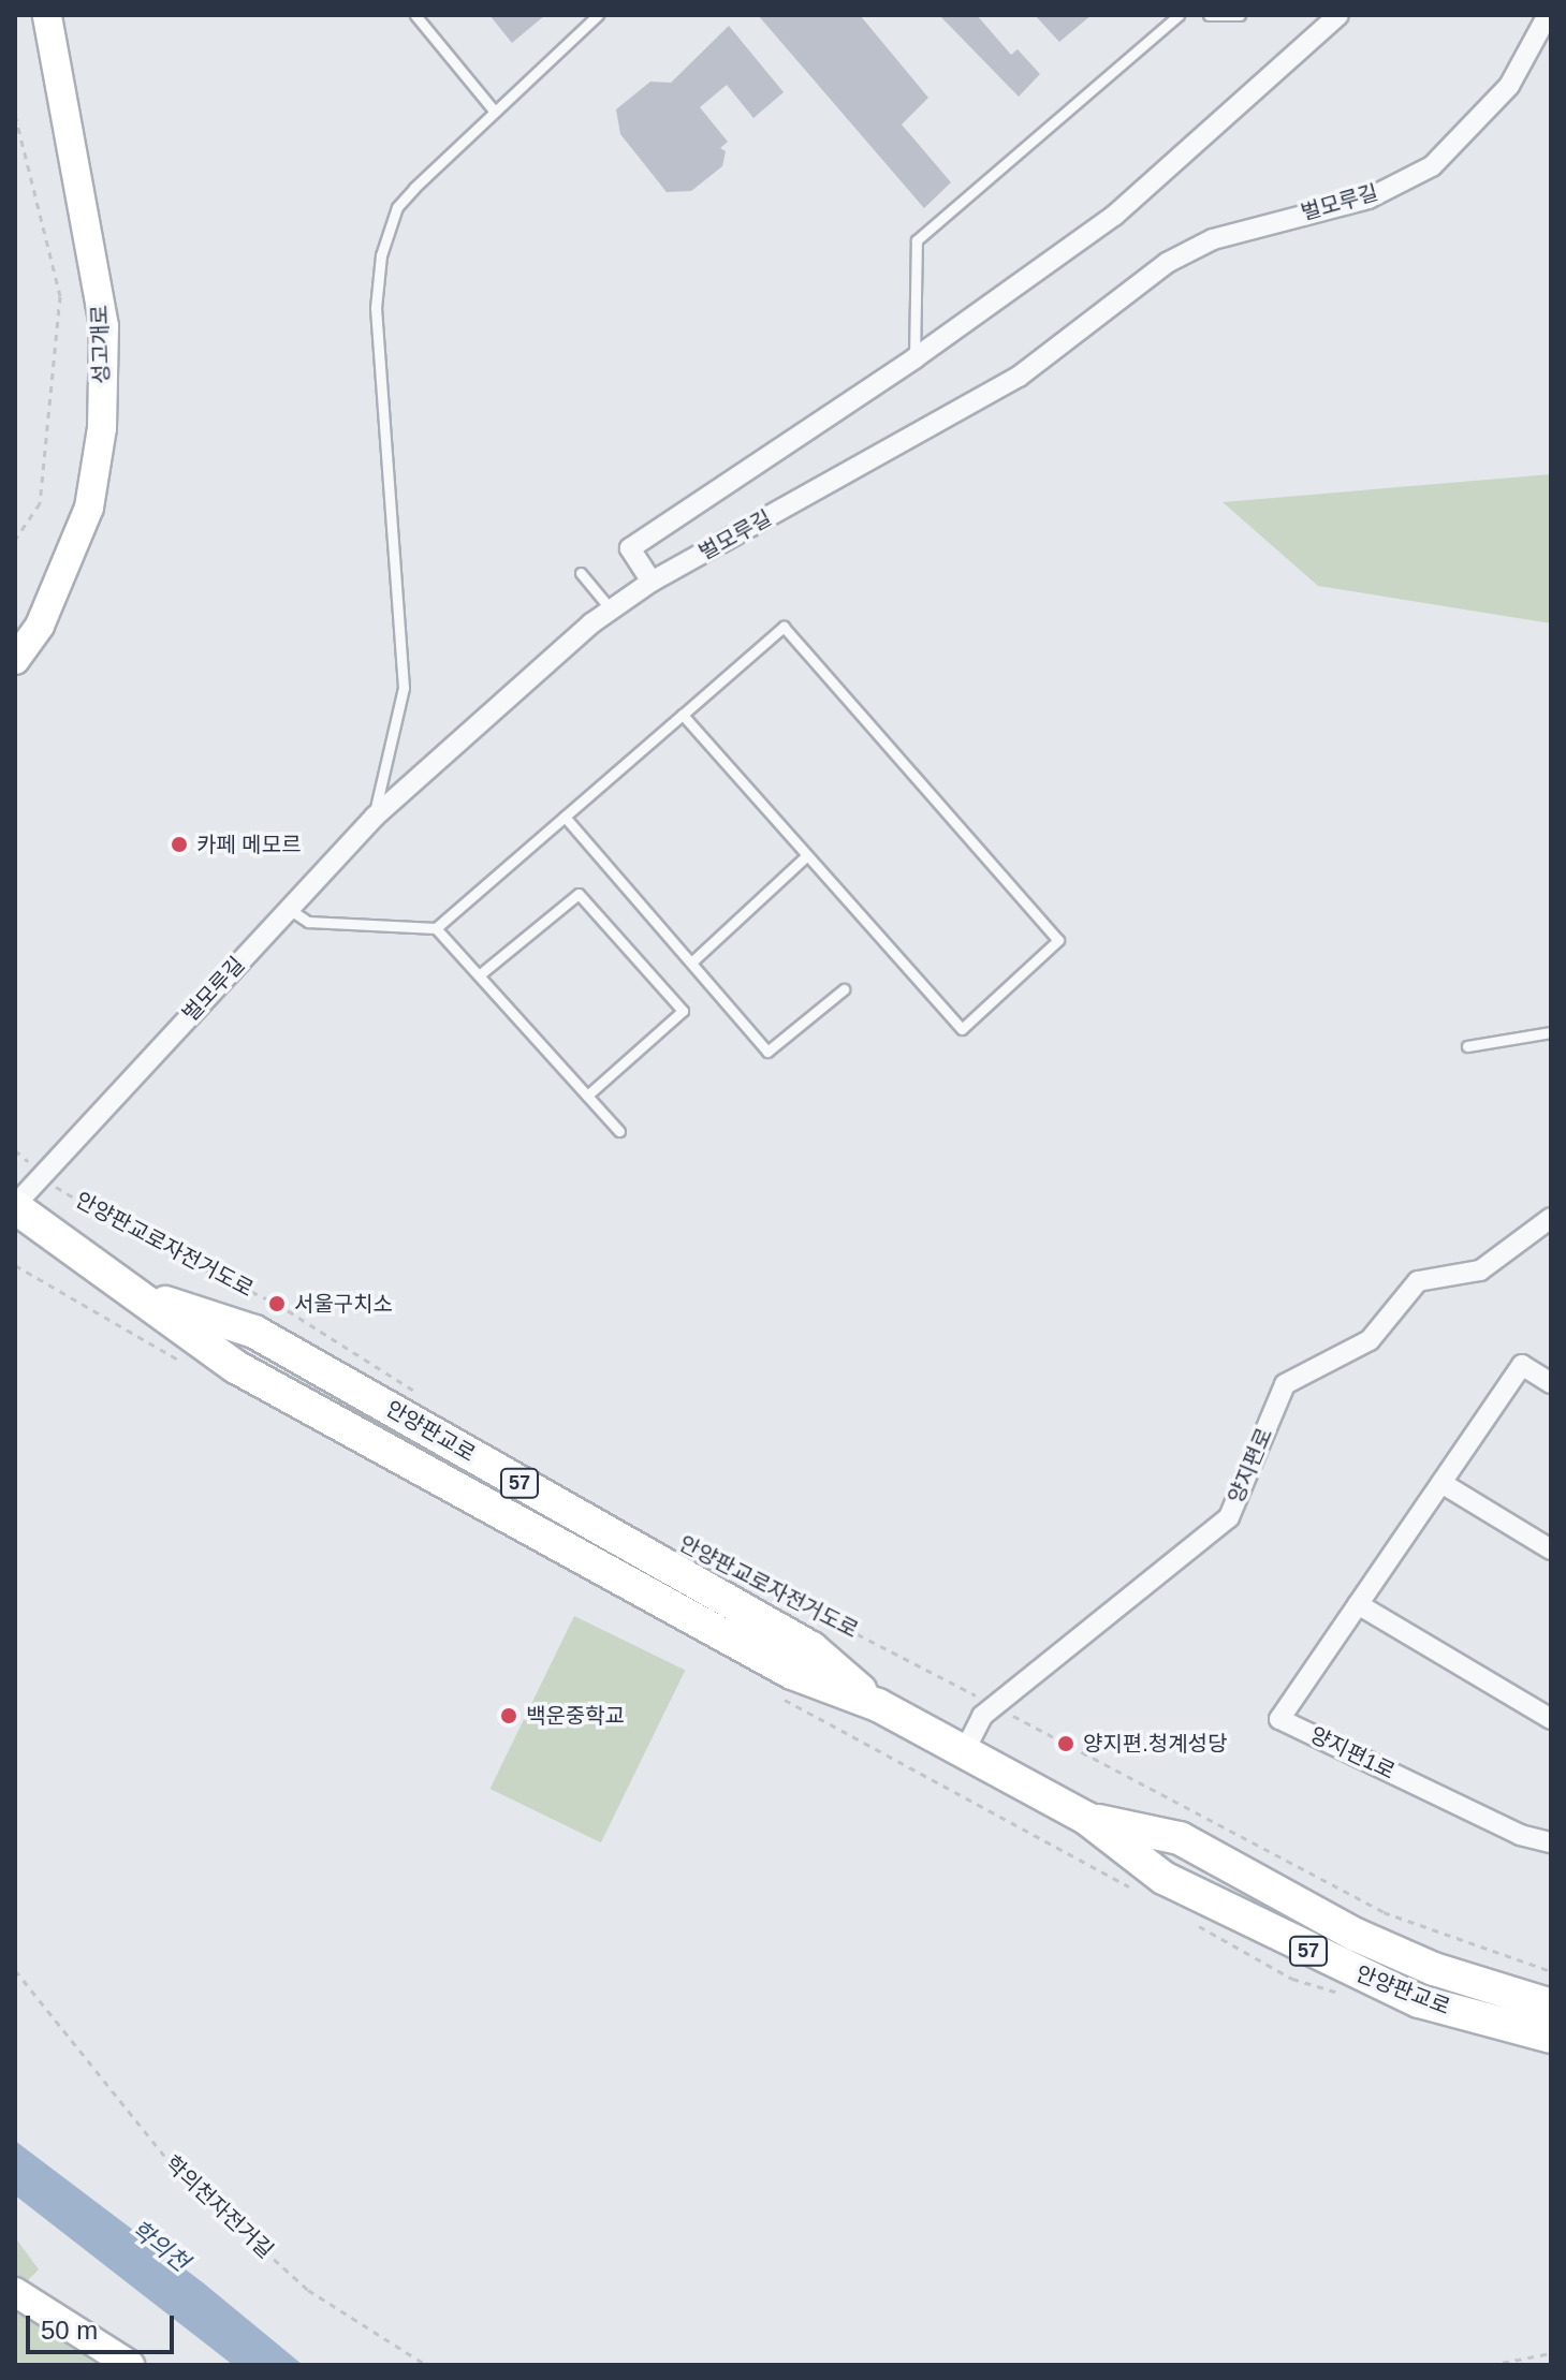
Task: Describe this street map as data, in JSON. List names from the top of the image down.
{
  "streets": {
    "main road": ["안양판교로", "57"],
    "street": [
      "벌모루길",
      "성고개로",
      "양지편로",
      "양지편1로"
    ],
    "path": ["안양판교로자전거도로", "학의천자전거길"]
  },
  "crossings": [
    ["벌모루길", "안양판교로자전거도로"],
    ["벌모루길", "안양판교로"],
    ["안양판교로자전거도로", "양지편로"],
    ["안양판교로", "양지편로"]
  ],
  "water": ["학의천"],
  "places": [
    "카페 메모르",
    "서울구치소",
    "백운중학교",
    "양지편.청계성당"
  ],
  "scale_bar": "50 m"
}
